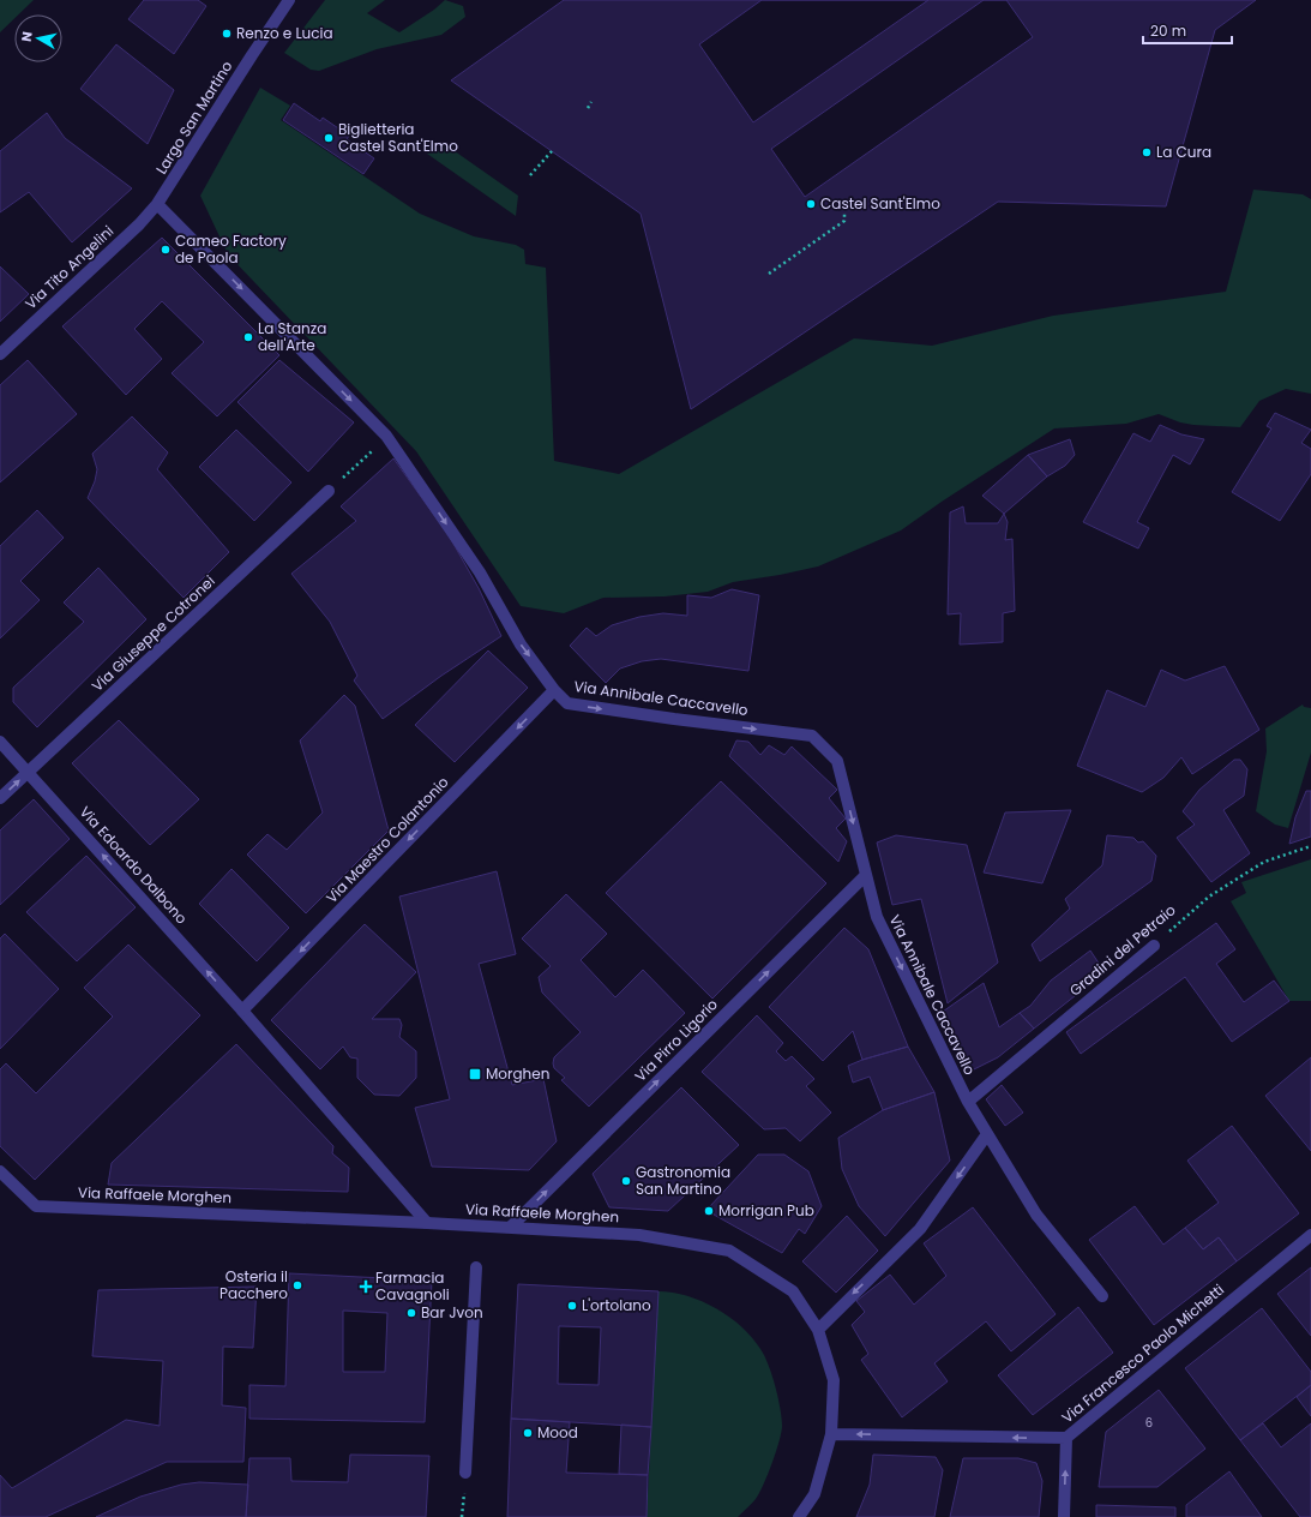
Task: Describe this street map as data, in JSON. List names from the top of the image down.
{
  "streets": {
    "street": [
      "Largo San Martino",
      "Via Tito Angelini",
      "Via Giuseppe Cotronei",
      "Via Annibale Caccavello",
      "Via Maestro Colantonio",
      "Via Edoardo Dalbono",
      "Gradini del Petraio",
      "Via Pirro Ligorio",
      "Via Raffaele Morghen",
      "Via Francesco Paolo Michetti"
    ]
  },
  "crossings": [
    ["Largo San Martino", "Via Tito Angelini"],
    ["Largo San Martino", "Via Annibale Caccavello"],
    ["Via Tito Angelini", "Via Annibale Caccavello"],
    ["Via Giuseppe Cotronei", "Via Edoardo Dalbono"],
    ["Via Annibale Caccavello", "Via Maestro Colantonio"],
    ["Via Annibale Caccavello", "Gradini del Petraio"],
    ["Via Annibale Caccavello", "Via Pirro Ligorio"],
    ["Via Maestro Colantonio", "Via Edoardo Dalbono"],
    ["Via Edoardo Dalbono", "Via Raffaele Morghen"],
    ["Via Pirro Ligorio", "Via Raffaele Morghen"],
    ["Via Raffaele Morghen", "Via Francesco Paolo Michetti"]
  ],
  "one_way": [
    "Via Annibale Caccavello",
    "Via Maestro Colantonio",
    "Via Edoardo Dalbono",
    "Via Pirro Ligorio",
    "Via Francesco Paolo Michetti"
  ],
  "places": {
    "other": [
      "Renzo e Lucia",
      "Biglietteria Castel Sant'Elmo",
      "La Cura",
      "Castel Sant'Elmo",
      "Cameo Factory de Paola",
      "La Stanza dell'Arte",
      "Gastronomia San Martino",
      "Morrigan Pub",
      "Osteria il Pacchero",
      "L'ortolano",
      "Bar Jvon",
      "Mood"
    ],
    "transit": ["Morghen"],
    "health": ["Farmacia Cavagnoli"]
  },
  "house_numbers": ["6"],
  "scale_bar": "20 m",
  "north": "left"
}
